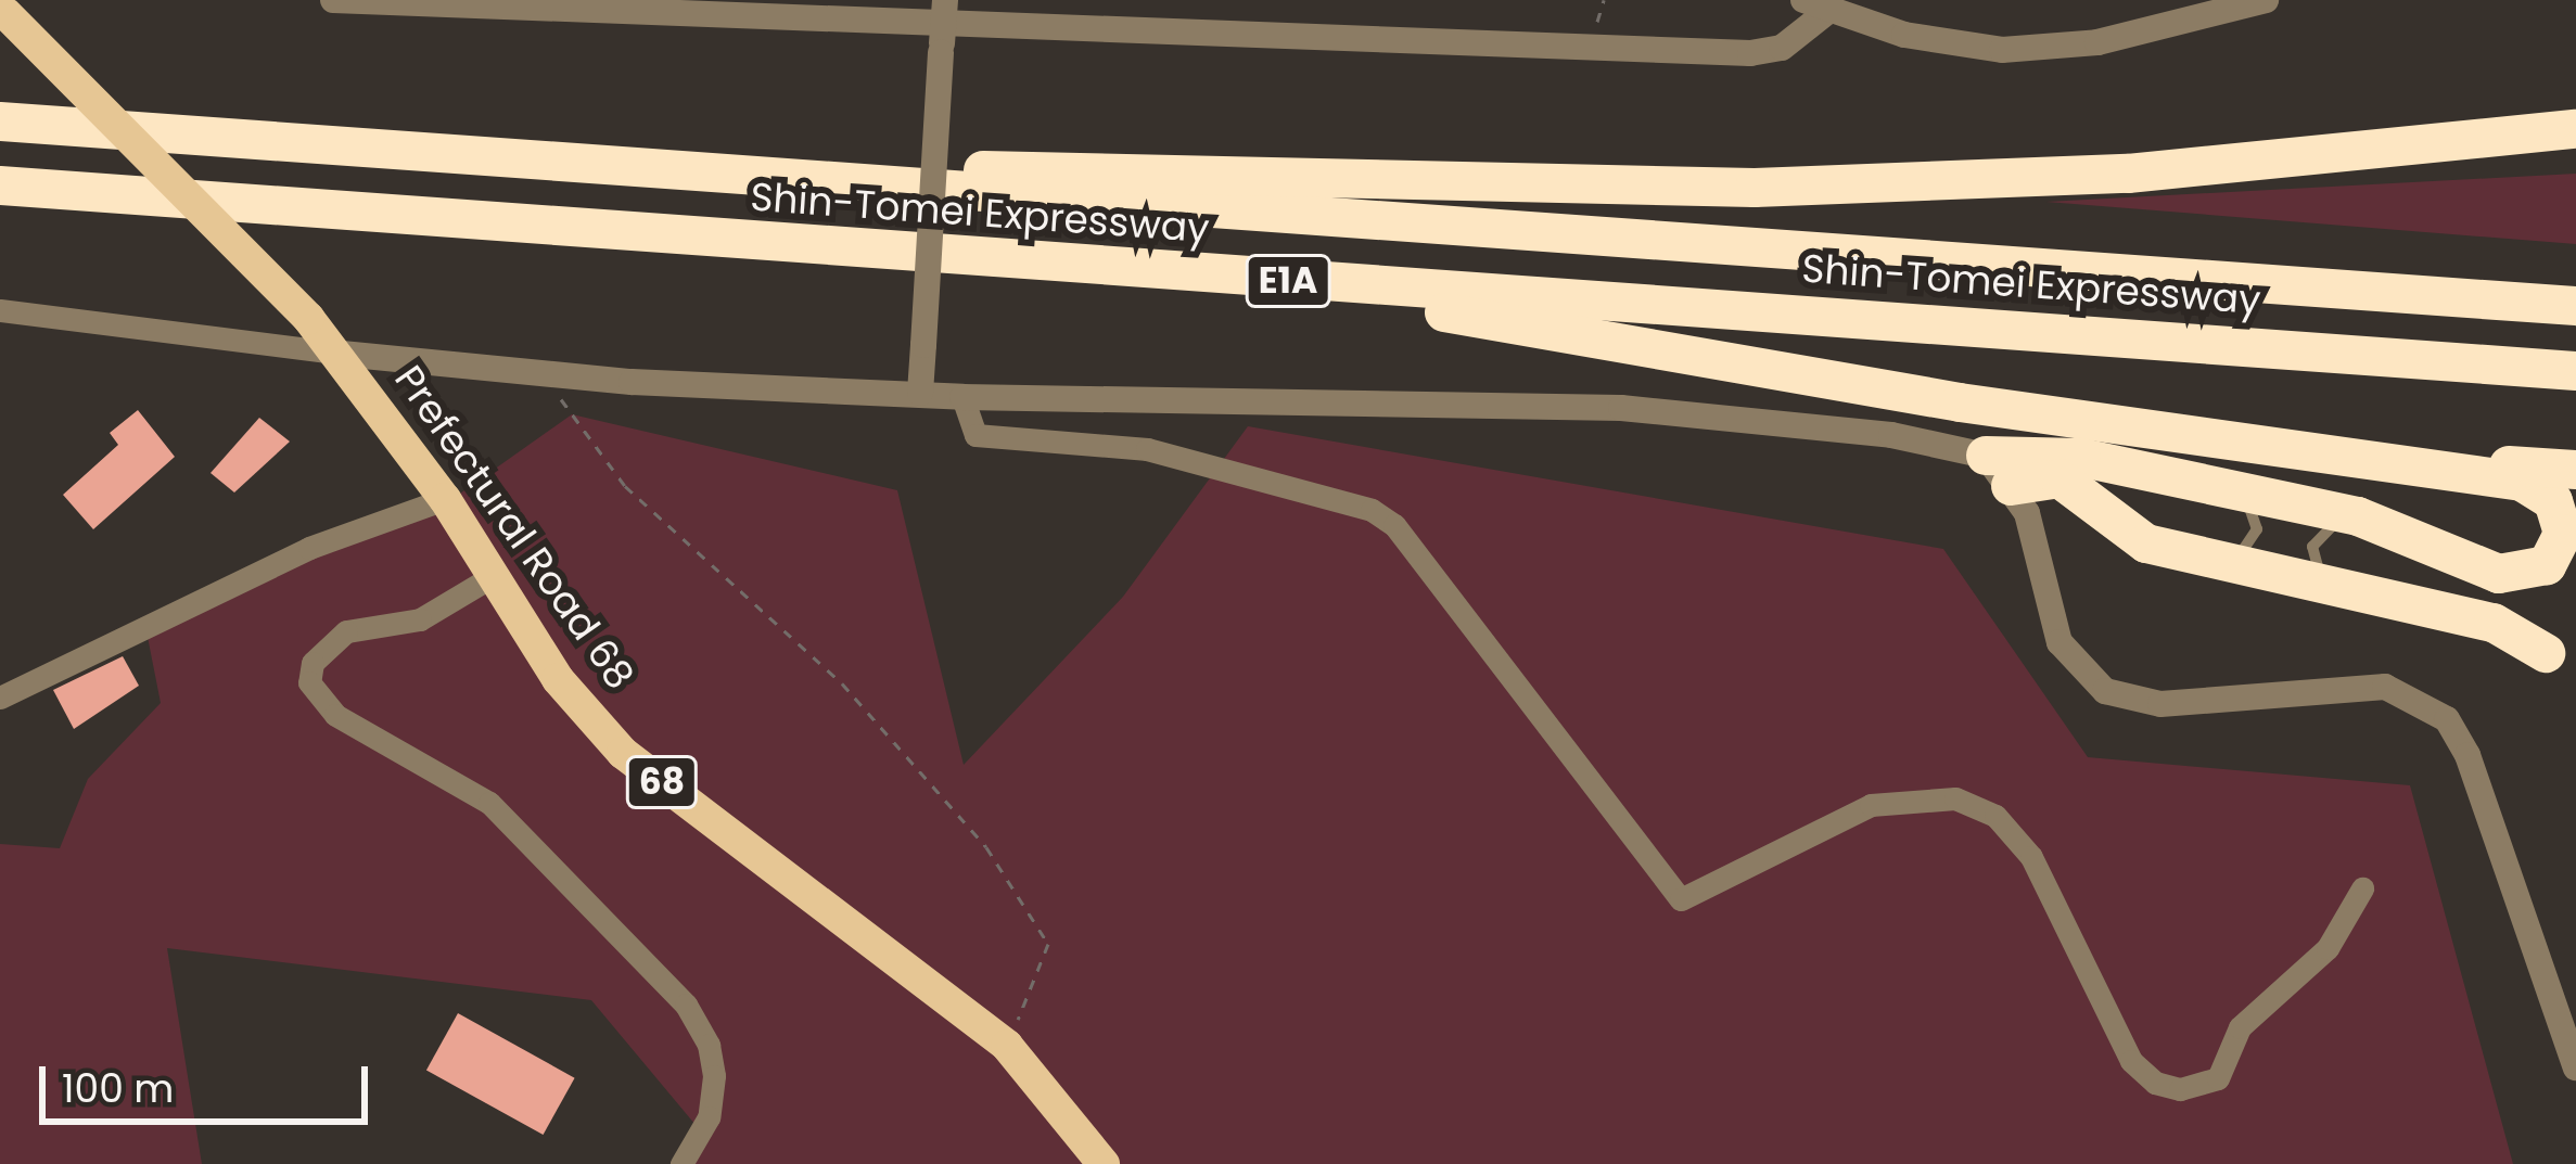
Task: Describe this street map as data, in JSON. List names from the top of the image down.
{
  "streets": {
    "highway": ["Shin-Tomei Expressway", "E1A"],
    "main road": ["Prefectural Road 68", "68"]
  },
  "scale_bar": "100 m"
}
